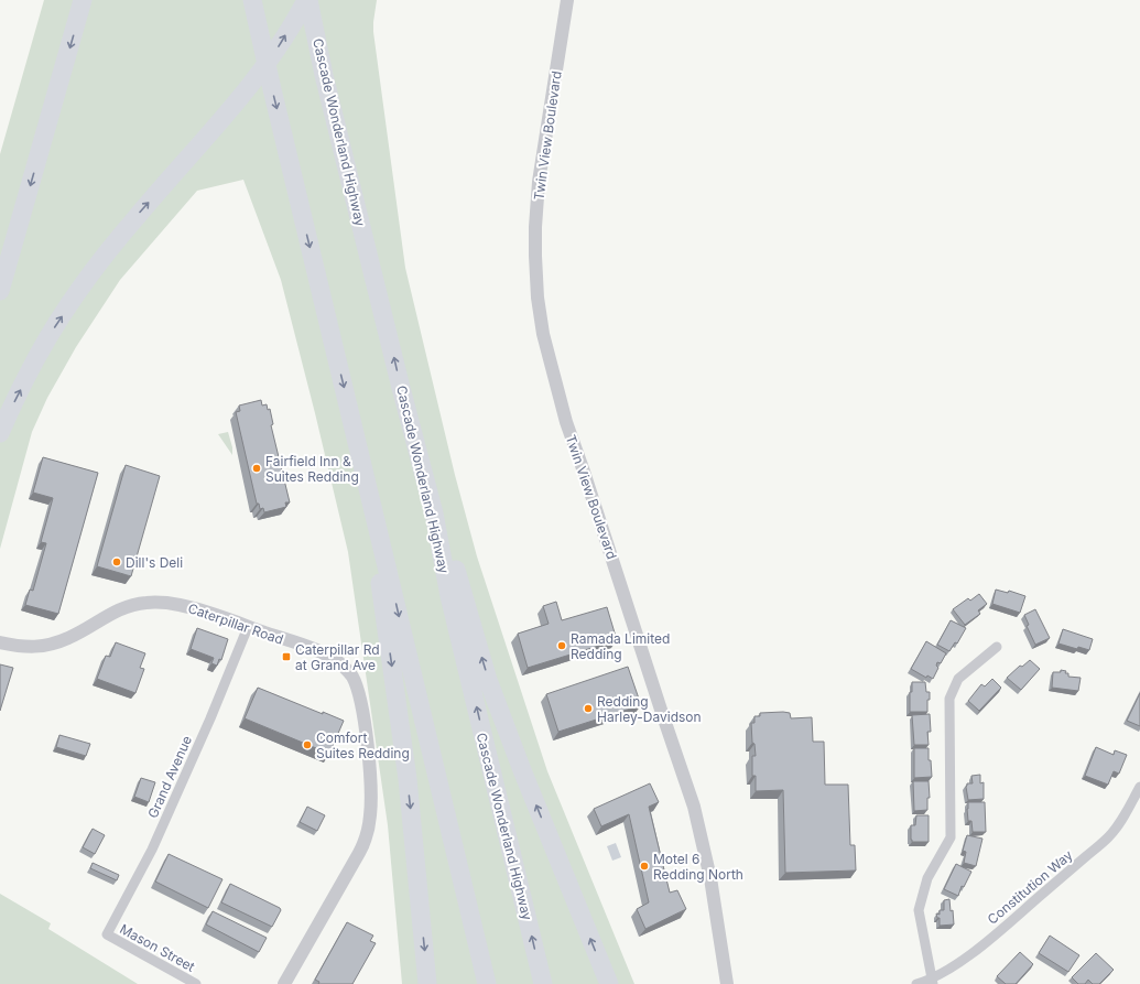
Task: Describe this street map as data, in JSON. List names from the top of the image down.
{
  "streets": {
    "highway": ["Cascade Wonderland Highway"],
    "street": [
      "Twin View Boulevard",
      "Caterpillar Road",
      "Grand Avenue",
      "Constitution Way",
      "Mason Street"
    ]
  },
  "crossings": [
    ["Caterpillar Road", "Grand Avenue"],
    ["Grand Avenue", "Mason Street"]
  ],
  "places": {
    "other": [
      "Fairfield Inn & Suites Redding",
      "Dill's Deli",
      "Ramada Limited Redding",
      "Redding Harley-Davidson",
      "Comfort Suites Redding",
      "Motel 6 Redding North"
    ],
    "transit": ["Caterpillar Rd at Grand Ave"]
  }
}
